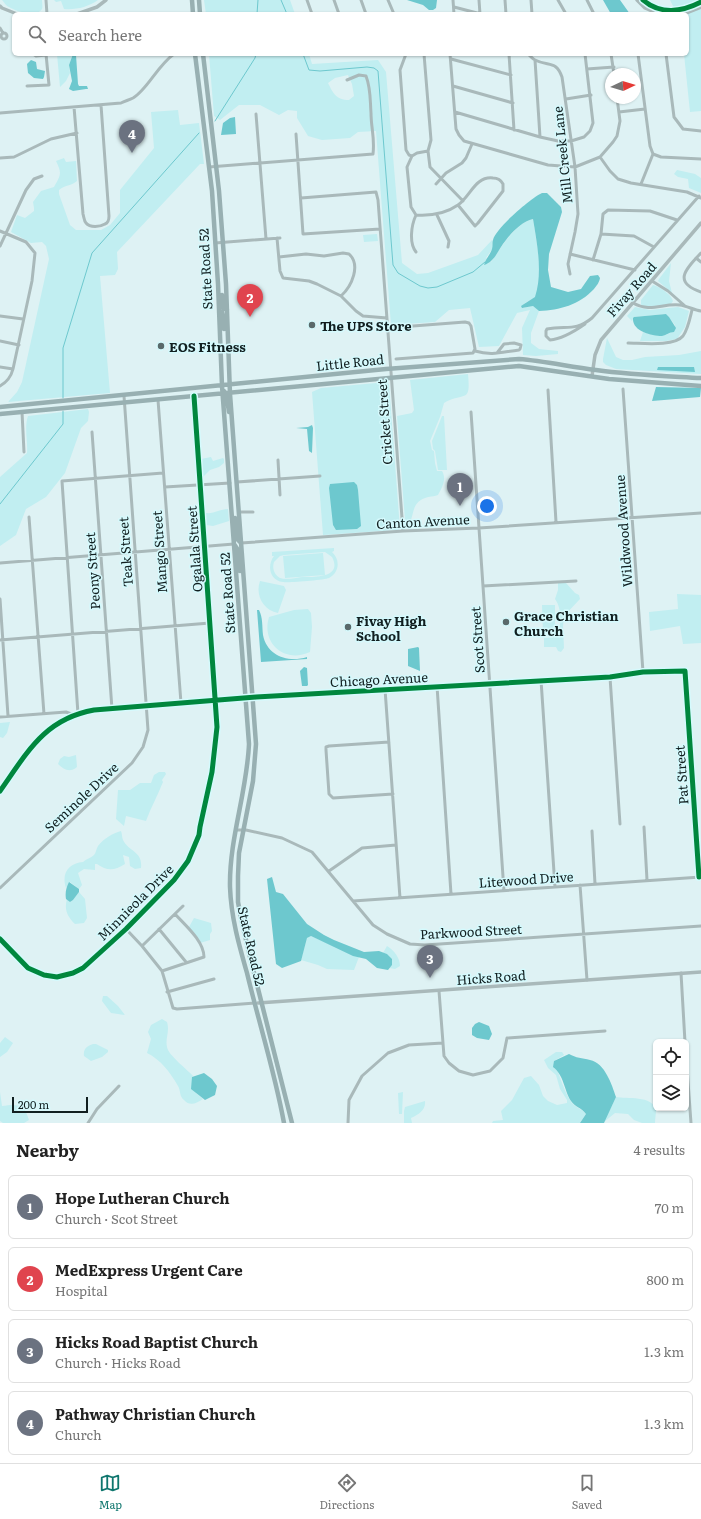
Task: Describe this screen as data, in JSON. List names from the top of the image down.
{
  "streets": {
    "main road": ["State Road 52", "Little Road"],
    "street": [
      "Mill Creek Lane",
      "Fivay Road",
      "Cricket Street",
      "Canton Avenue",
      "Wildwood Avenue",
      "Ogalala Street",
      "Teak Street",
      "Mango Street",
      "Peony Street",
      "Scot Street",
      "Chicago Avenue",
      "Pat Street",
      "Seminole Drive",
      "Litewood Drive",
      "Minnieola Drive",
      "Parkwood Street",
      "Hicks Road"
    ]
  },
  "crossings": [
    ["State Road 52", "Little Road"],
    ["State Road 52", "Canton Avenue"],
    ["State Road 52", "Chicago Avenue"],
    ["State Road 52", "Parkwood Street"],
    ["State Road 52", "Hicks Road"],
    ["Fivay Road", "Little Road"],
    ["Little Road", "Cricket Street"],
    ["Little Road", "Ogalala Street"],
    ["Little Road", "Teak Street"],
    ["Little Road", "Mango Street"],
    ["Cricket Street", "Canton Avenue"],
    ["Canton Avenue", "Wildwood Avenue"],
    ["Canton Avenue", "Scot Street"],
    ["Wildwood Avenue", "Chicago Avenue"],
    ["Ogalala Street", "Chicago Avenue"],
    ["Ogalala Street", "Minnieola Drive"],
    ["Teak Street", "Chicago Avenue"],
    ["Teak Street", "Seminole Drive"],
    ["Mango Street", "Chicago Avenue"],
    ["Peony Street", "Chicago Avenue"],
    ["Scot Street", "Chicago Avenue"],
    ["Scot Street", "Litewood Drive"],
    ["Chicago Avenue", "Pat Street"],
    ["Chicago Avenue", "Seminole Drive"],
    ["Chicago Avenue", "Minnieola Drive"],
    ["Pat Street", "Litewood Drive"],
    ["Litewood Drive", "Parkwood Street"]
  ],
  "places": [
    "The UPS Store",
    "EOS Fitness",
    "Grace Christian Church",
    "Fivay High School"
  ],
  "scale_bar": "200 m",
  "north": "right",
  "page": {
    "search": "Search here",
    "pins": [
      "4",
      "2",
      "1",
      "3"
    ],
    "scale": "200 m",
    "heading": ["Nearby", "4 results"],
    "list": [
      {
        "mark": "1",
        "name": "Hope Lutheran Church",
        "note": "Church · Scot Street",
        "value": "70 m"
      },
      {
        "mark": "2",
        "name": "MedExpress Urgent Care",
        "note": "Hospital",
        "value": "800 m"
      },
      {
        "mark": "3",
        "name": "Hicks Road Baptist Church",
        "note": "Church · Hicks Road",
        "value": "1.3 km"
      },
      {
        "mark": "4",
        "name": "Pathway Christian Church",
        "note": "Church",
        "value": "1.3 km"
      }
    ],
    "nav": ["Map", "Directions", "Saved"]
  }
}
